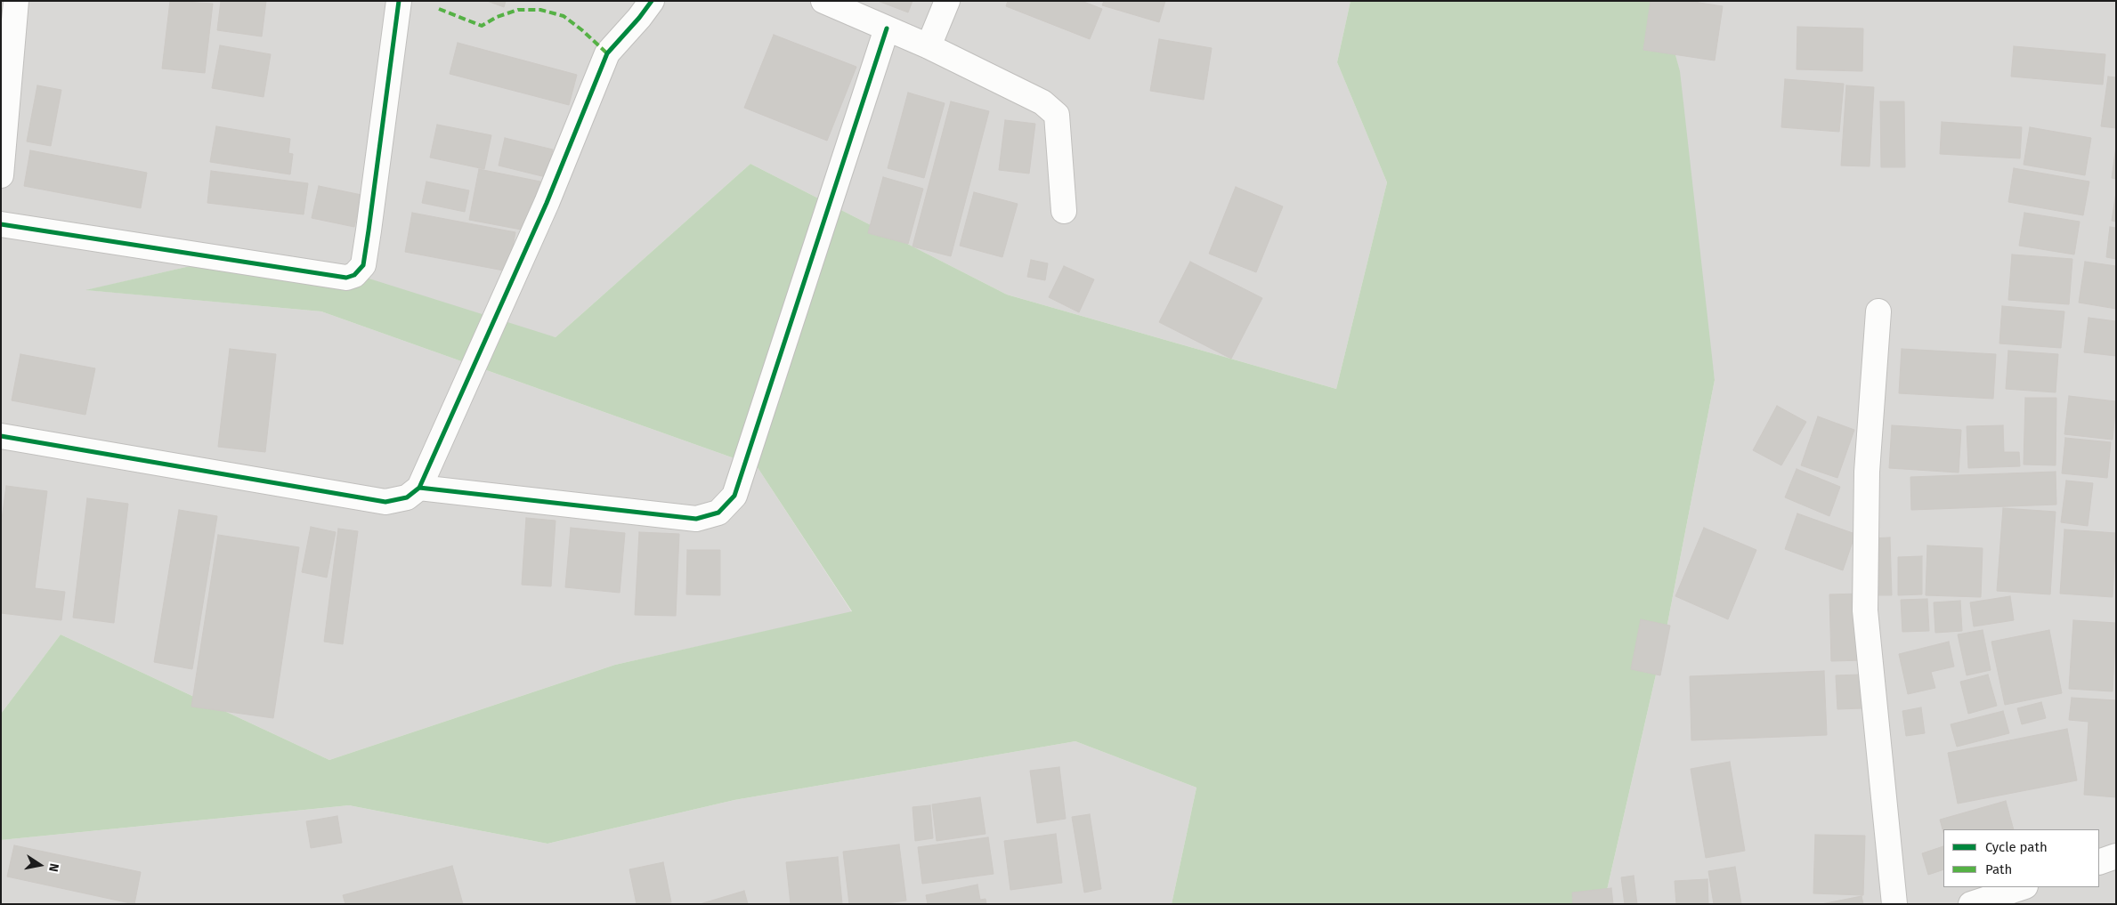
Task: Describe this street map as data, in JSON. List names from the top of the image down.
{
  "legend": ["Cycle path", "Path"],
  "north": "right"
}
